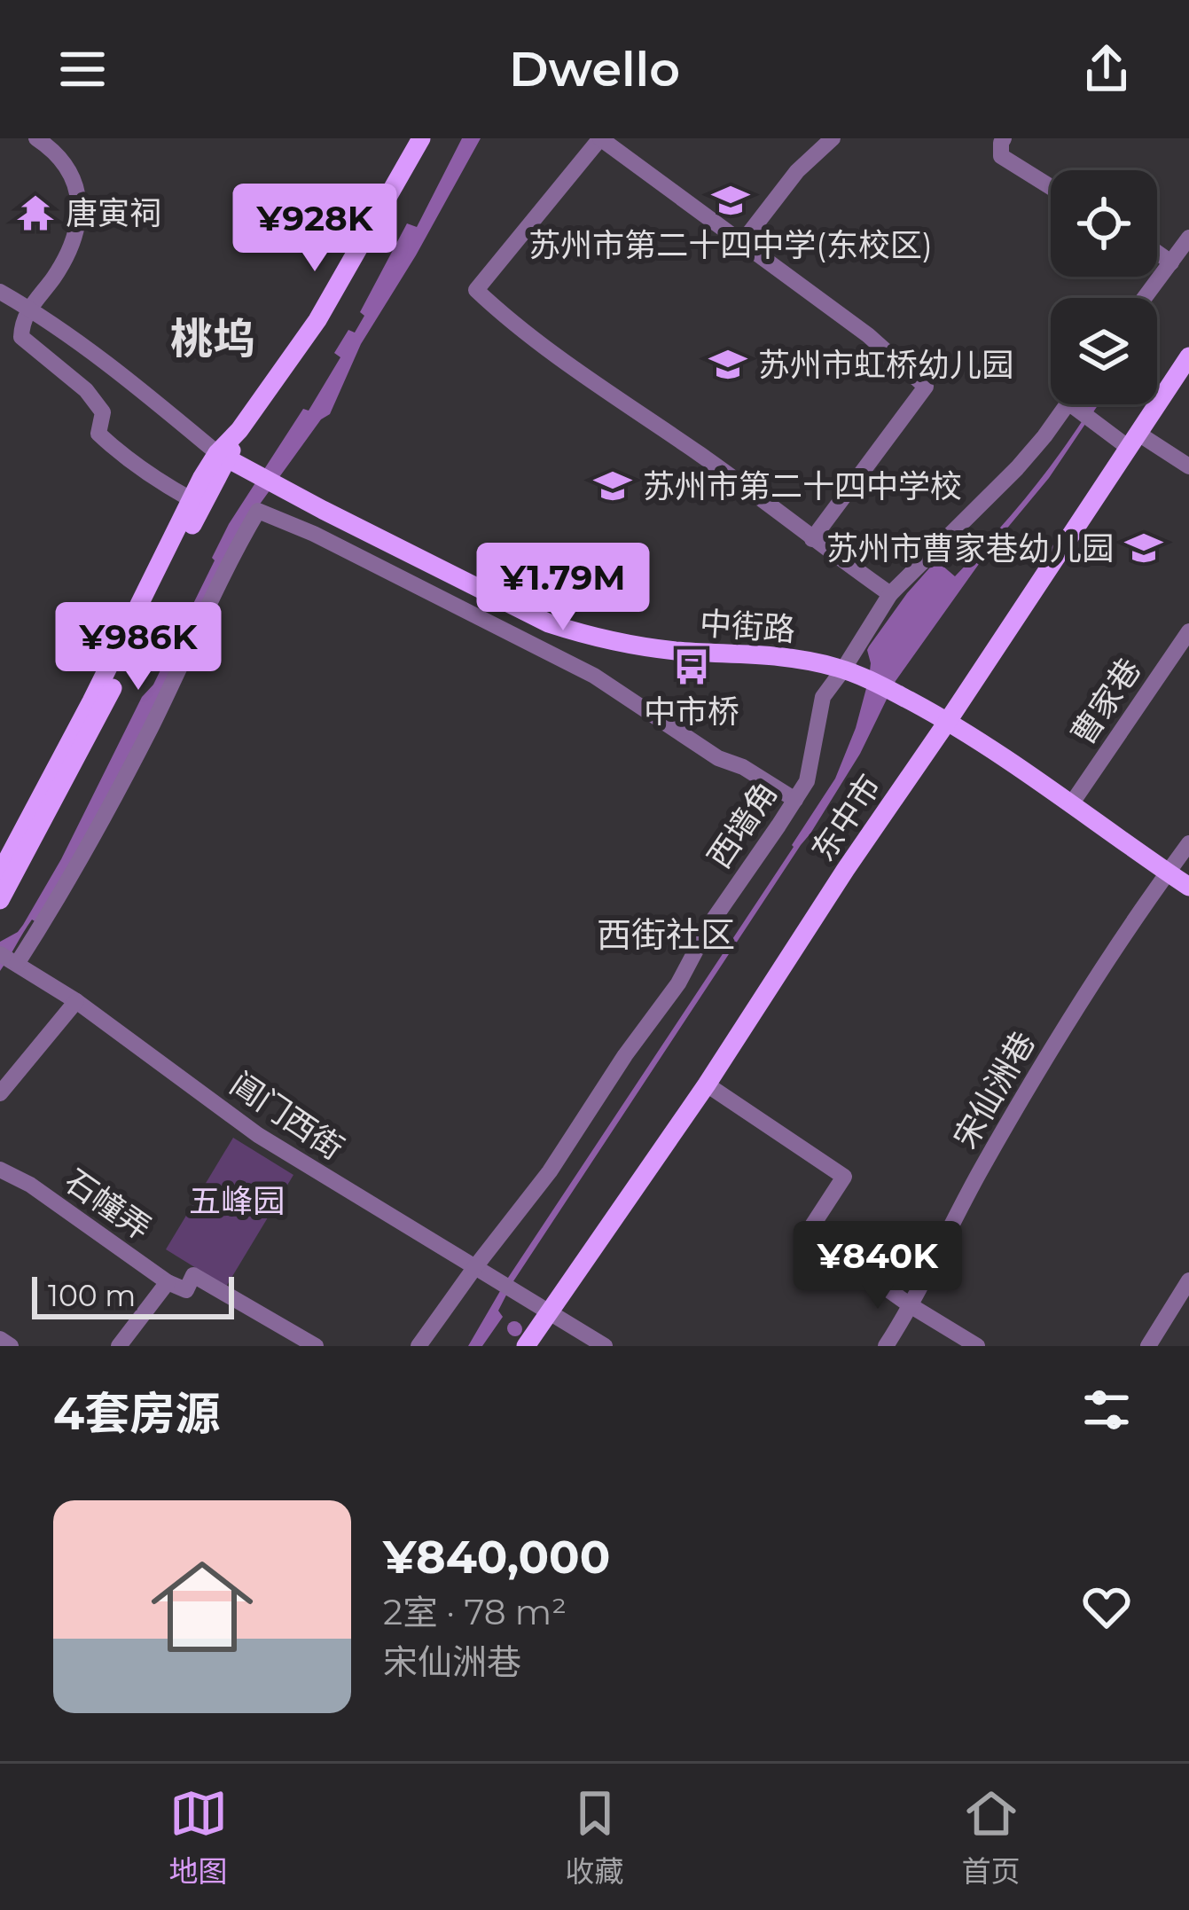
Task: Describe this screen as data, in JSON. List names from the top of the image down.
{
  "streets": {
    "main road": ["中街路", "东中市"],
    "street": [
      "曹家巷",
      "西墙角",
      "宋仙洲巷",
      "阊门西街",
      "石幢弄"
    ]
  },
  "crossings": [
    ["中街路", "曹家巷"],
    ["中街路", "东中市"],
    ["中街路", "西墙角"],
    ["中街路", "宋仙洲巷"],
    ["东中市", "西墙角"],
    ["东中市", "阊门西街"],
    ["西墙角", "阊门西街"]
  ],
  "districts": ["桃坞", "西街社区"],
  "parks": ["五峰园"],
  "places": {
    "school or university": [
      "苏州市第二十四中学(东校区)",
      "苏州市虹桥幼儿园",
      "苏州市第二十四中学校",
      "苏州市曹家巷幼儿园"
    ],
    "temple": ["唐寅祠"],
    "bus stop": ["中市桥"]
  },
  "scale_bar": "100 m",
  "page": {
    "header": "Dwello",
    "price": [
      "¥928K",
      "¥1.79M",
      "¥986K",
      "¥840K"
    ],
    "scale": "100 m",
    "heading": "4套房源",
    "list": [
      {
        "name": "¥840,000",
        "note": "2室 · 78 m² · 宋仙洲巷"
      }
    ],
    "tabs": ["地图", "收藏", "首页"]
  }
}
